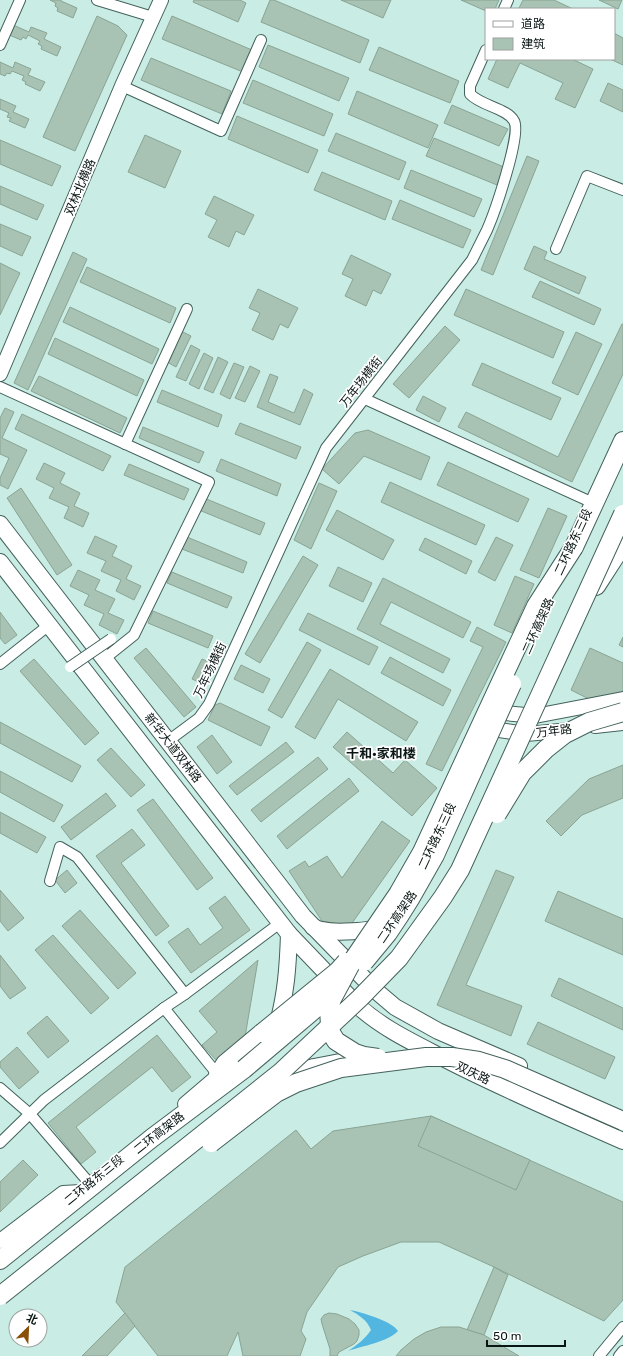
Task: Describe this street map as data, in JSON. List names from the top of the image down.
{
  "streets": {
    "highway": ["二环高架路"],
    "main road": [
      "双林北横路",
      "二环路东三段",
      "万年路",
      "新华大道双林路",
      "双庆路"
    ],
    "street": ["万年场横街"]
  },
  "crossings": [
    ["万年场横街", "新华大道双林路"],
    ["二环路东三段", "万年路"],
    ["二环路东三段", "新华大道双林路"],
    ["二环路东三段", "双庆路"],
    ["新华大道双林路", "双庆路"]
  ],
  "districts": ["千和·家和楼"],
  "legend": ["道路", "建筑"],
  "scale_bar": "50 m",
  "north": "top right"
}
